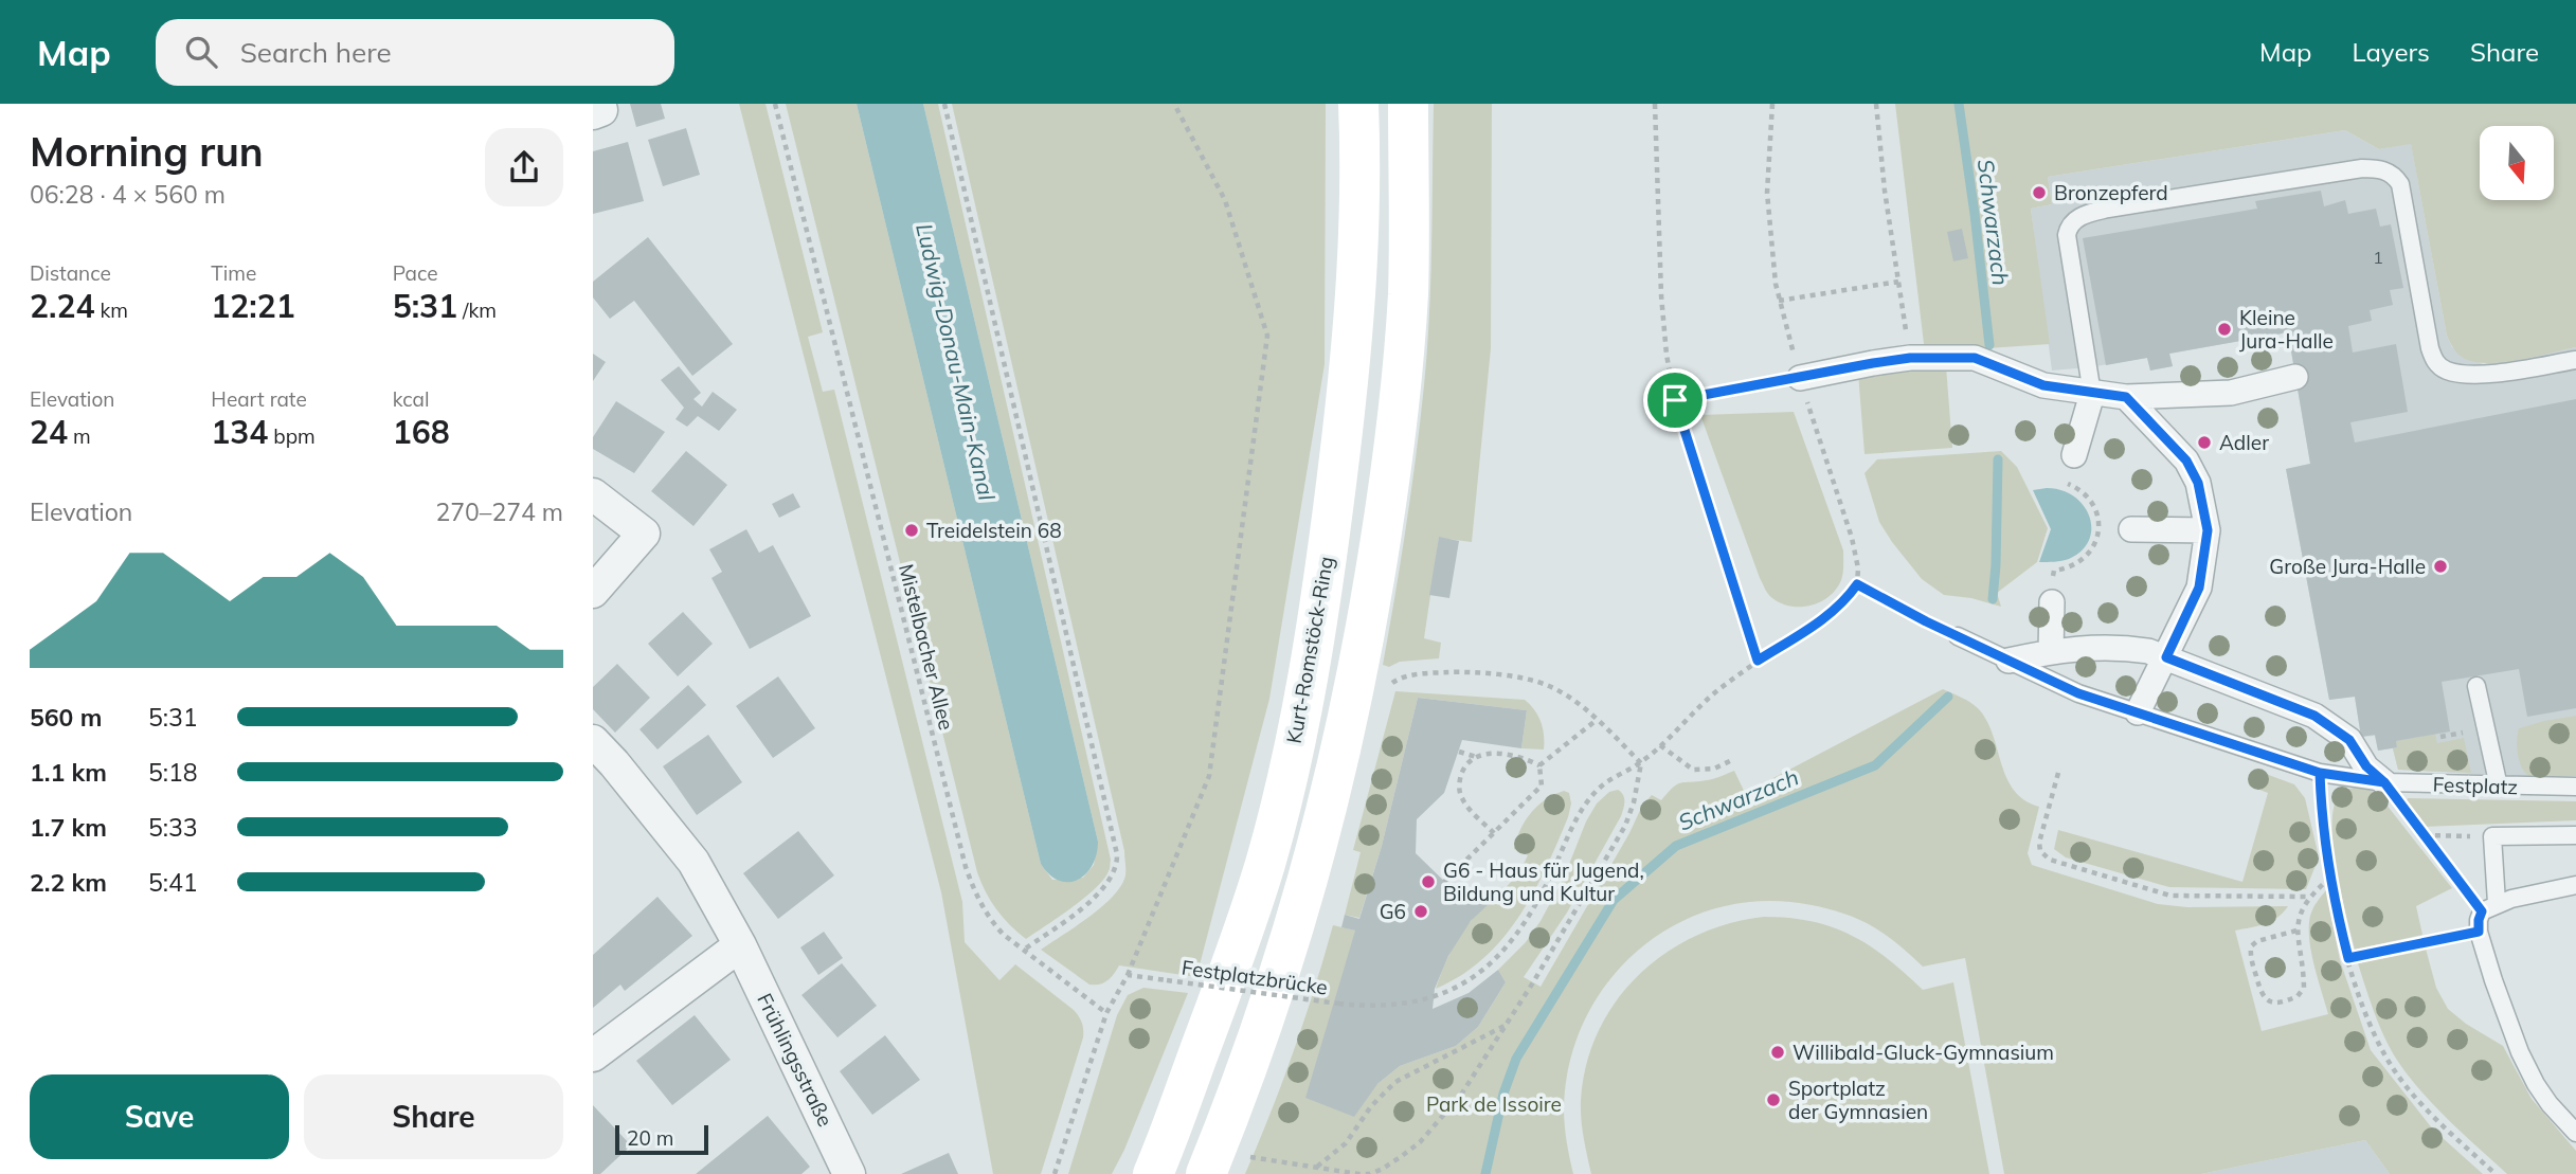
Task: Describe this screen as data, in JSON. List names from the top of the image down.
{
  "streets": {
    "main road": ["Kurt-Romstöck-Ring"],
    "street": ["Frühlingsstraße"],
    "lane": ["Festplatz"],
    "path": ["Mistelbacher Allee", "Festplatzbrücke"]
  },
  "water": ["Schwarzach", "Ludwig-Donau-Main-Kanal"],
  "parks": ["Park de Issoire"],
  "places": [
    "Bronzepferd",
    "Kleine Jura-Halle",
    "Adler",
    "Treidelstein 68",
    "Große Jura-Halle",
    "G6 - Haus für Jugend, Bildung und Kultur",
    "G6",
    "Willibald-Gluck-Gymnasium",
    "Sportplatz der Gymnasien"
  ],
  "house_numbers": ["1"],
  "scale_bar": "20 m",
  "north": "bottom",
  "page": {
    "header": "Map",
    "search": "Search here",
    "nav": ["Map", "Layers", "Share"],
    "heading": ["Morning run", "06:28 · 4 × 560 m"],
    "stats": [
      ["Distance", "2.24 km"],
      ["Time", "12:21"],
      ["Pace", "5:31 /km"],
      ["Elevation", "24 m"],
      ["Heart rate", "134 bpm"],
      ["kcal", "168"]
    ],
    "chart": ["Elevation", "270–274 m"],
    "list": [
      {
        "name": "560 m",
        "note": "5:31"
      },
      {
        "name": "1.1 km",
        "note": "5:18"
      },
      {
        "name": "1.7 km",
        "note": "5:33"
      },
      {
        "name": "2.2 km",
        "note": "5:41"
      }
    ],
    "buttons": ["Save", "Share"],
    "scale": "20 m"
  }
}
